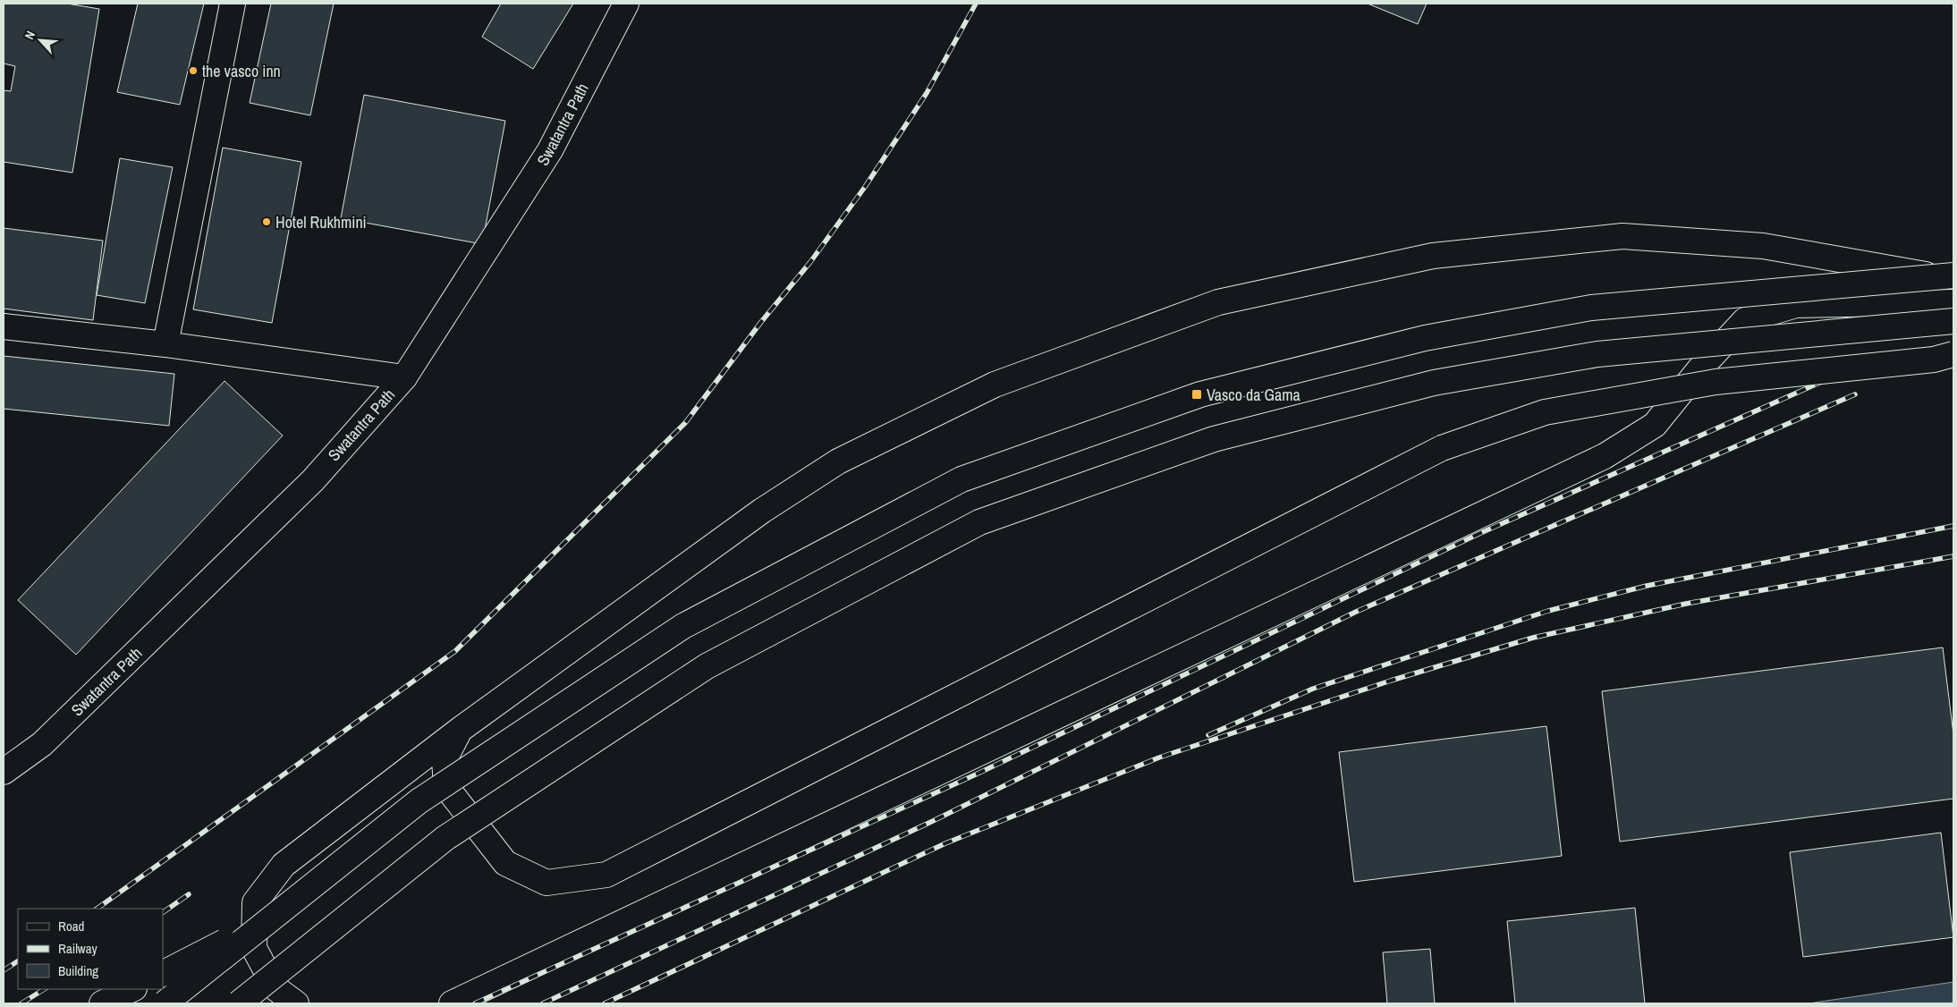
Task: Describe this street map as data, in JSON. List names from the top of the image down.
{
  "streets": {
    "main road": ["Swatantra Path"]
  },
  "places": {
    "other": ["the vasco inn", "Hotel Rukhmini"],
    "transit": ["Vasco da Gama"]
  },
  "legend": ["Road", "Railway", "Building"],
  "north": "top left"
}
